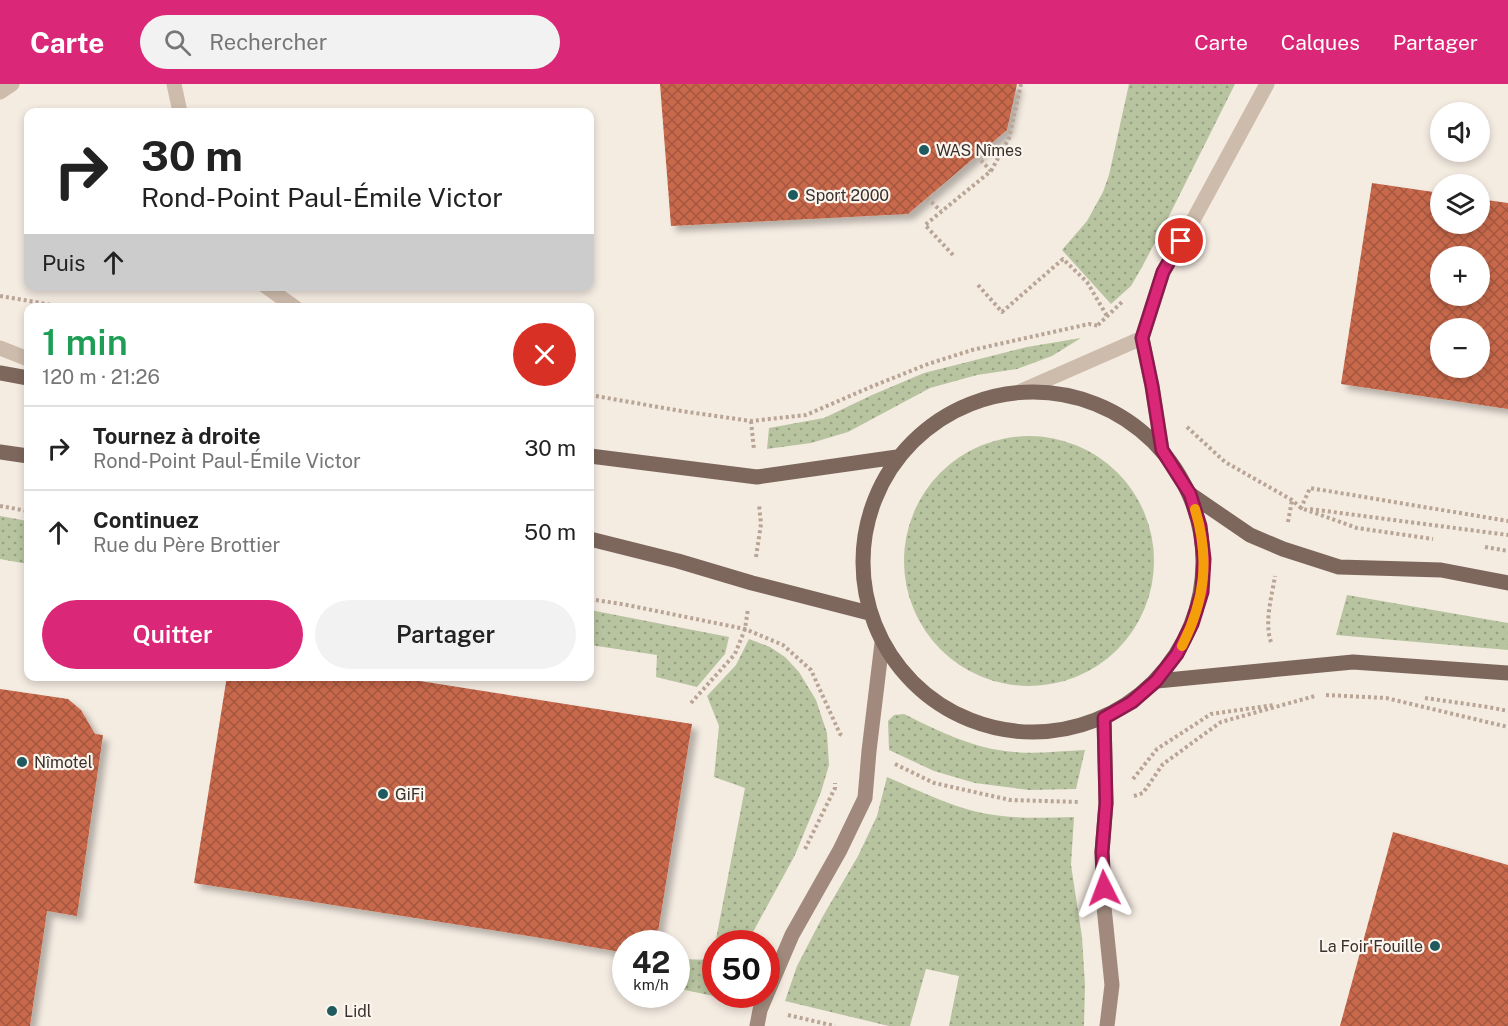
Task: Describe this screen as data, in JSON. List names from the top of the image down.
{
  "places": [
    "WAS Nîmes",
    "Sport 2000",
    "Nîmotel",
    "GiFi",
    "La Foir'Fouille",
    "Lidl"
  ],
  "page": {
    "header": "Carte",
    "search": "Rechercher",
    "nav": ["Carte", "Calques", "Partager"],
    "map_buttons": ["+", "−"],
    "turn": ["30 m", "Rond-Point Paul-Émile Victor"],
    "then": "Puis",
    "heading": ["1 min", "120 m · 21:26"],
    "list": [
      {
        "name": "Tournez à droite",
        "note": "Rond-Point Paul-Émile Victor",
        "value": "30 m"
      },
      {
        "name": "Continuez",
        "note": "Rue du Père Brottier",
        "value": "50 m"
      }
    ],
    "buttons": ["Quitter", "Partager"],
    "speed": "42 km/h",
    "limit": "50"
  }
}
